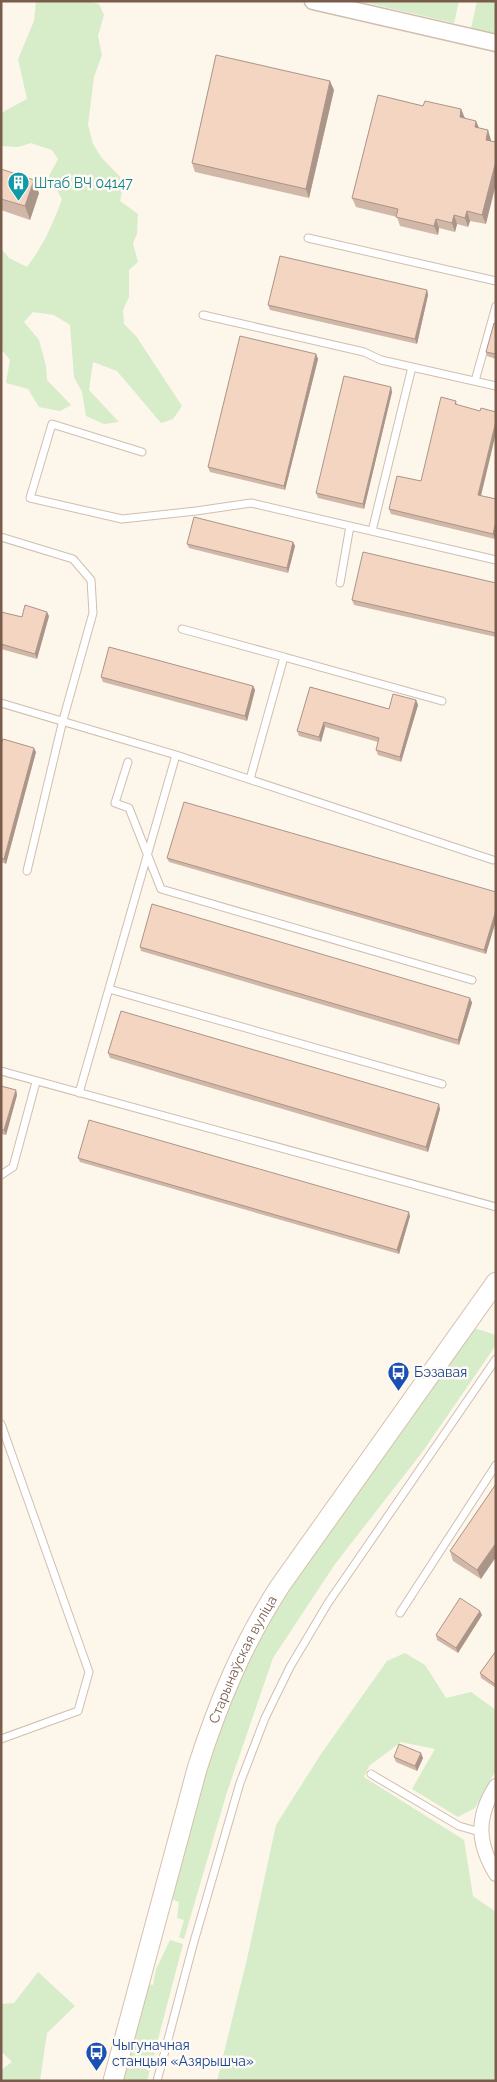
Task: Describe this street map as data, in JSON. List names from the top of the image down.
{
  "streets": {
    "main road": ["Старынаўская вуліца"]
  },
  "places": {
    "building": ["Штаб ВЧ 04147"],
    "bus stop": ["Бэзавая", "Чыгуначная станцыя «Азярышча»"]
  }
}
